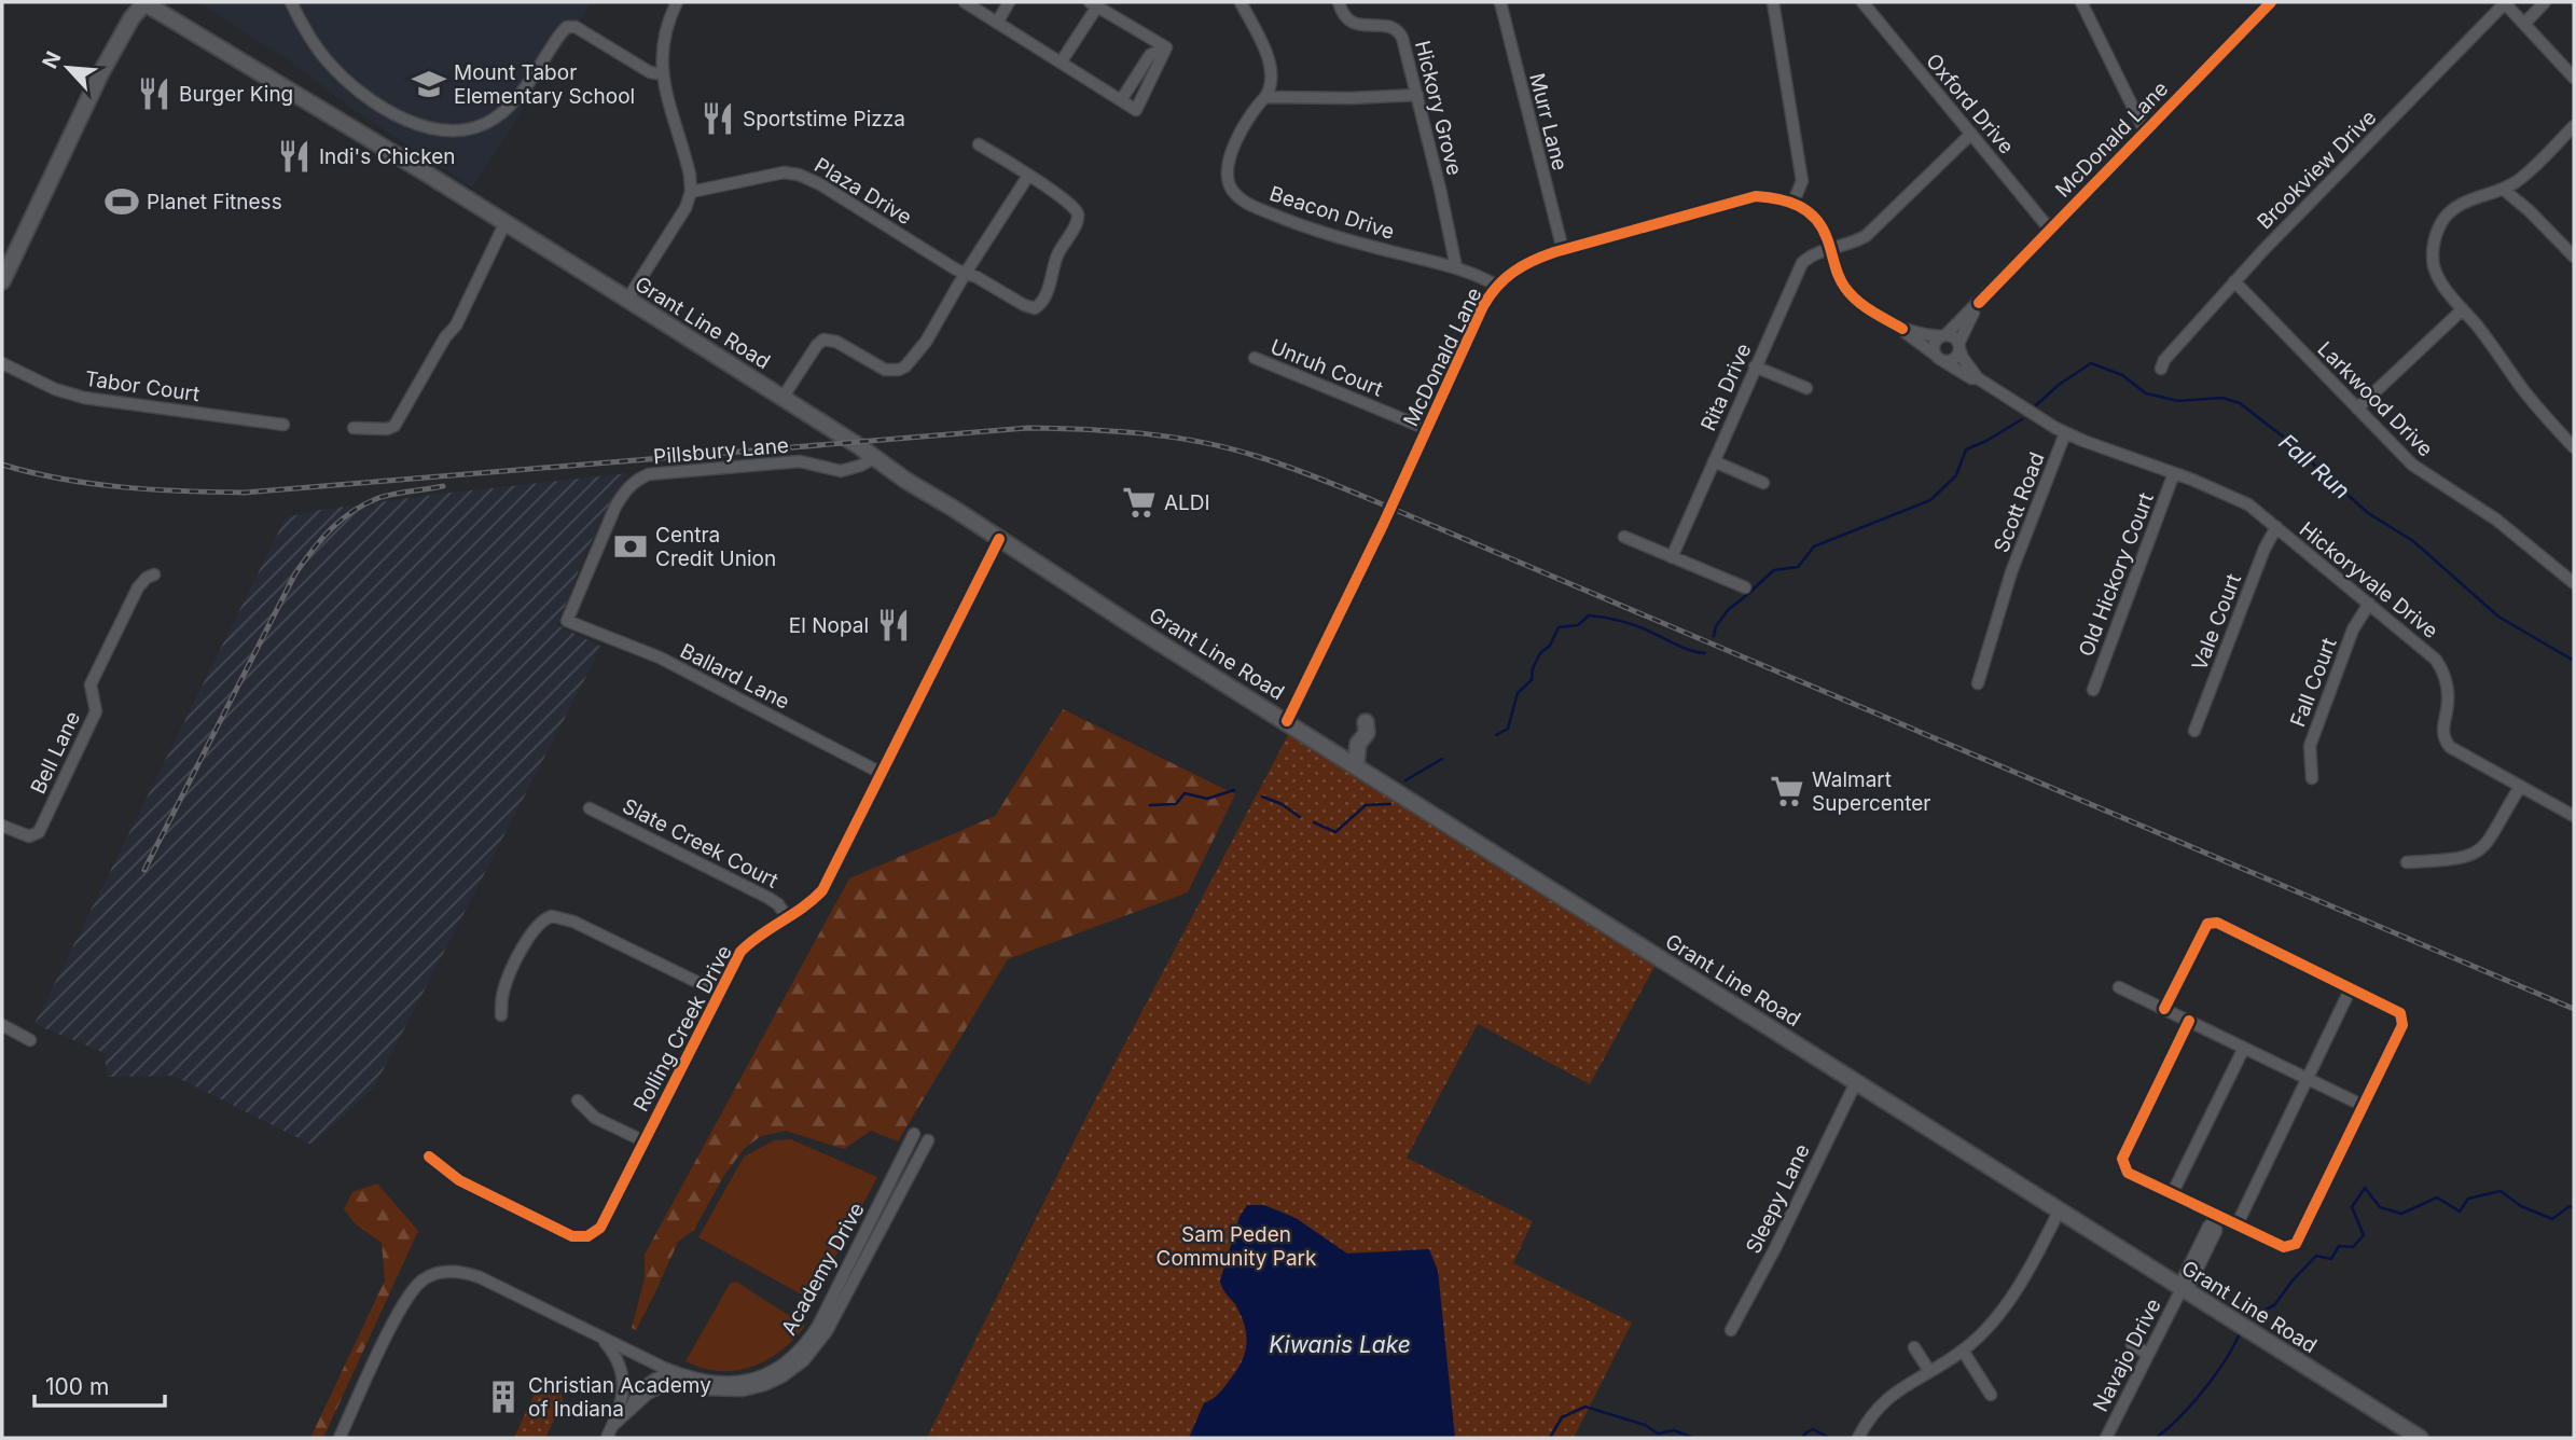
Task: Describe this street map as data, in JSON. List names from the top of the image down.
{
  "streets": {
    "main road": ["Grant Line Road"],
    "street": [
      "Oxford Drive",
      "Hickory Grove",
      "Murr Lane",
      "McDonald Lane",
      "Brookview Drive",
      "Plaza Drive",
      "Beacon Drive",
      "Unruh Court",
      "Tabor Court",
      "Rita Drive",
      "Larkwood Drive",
      "Pillsbury Lane",
      "Scott Road",
      "Old Hickory Court",
      "Hickoryvale Drive",
      "Vale Court",
      "Ballard Lane",
      "Fall Court",
      "Bell Lane",
      "Slate Creek Court",
      "Rolling Creek Drive",
      "Sleepy Lane",
      "Academy Drive",
      "Navajo Drive"
    ]
  },
  "crossings": [
    ["Oxford Drive", "McDonald Lane"],
    ["Oxford Drive", "Rita Drive"],
    ["Hickory Grove", "Beacon Drive"],
    ["Murr Lane", "McDonald Lane"],
    ["McDonald Lane", "Beacon Drive"],
    ["McDonald Lane", "Grant Line Road"],
    ["McDonald Lane", "Unruh Court"],
    ["McDonald Lane", "Scott Road"],
    ["Brookview Drive", "Larkwood Drive"],
    ["Grant Line Road", "Pillsbury Lane"],
    ["Grant Line Road", "Rolling Creek Drive"],
    ["Grant Line Road", "Sleepy Lane"],
    ["Grant Line Road", "Navajo Drive"],
    ["Pillsbury Lane", "Ballard Lane"],
    ["Scott Road", "Hickoryvale Drive"],
    ["Old Hickory Court", "Hickoryvale Drive"],
    ["Hickoryvale Drive", "Vale Court"],
    ["Hickoryvale Drive", "Fall Court"],
    ["Ballard Lane", "Rolling Creek Drive"],
    ["Slate Creek Court", "Rolling Creek Drive"]
  ],
  "water": ["Fall Run", "Kiwanis Lake"],
  "parks": ["Sam Peden Community Park"],
  "places": {
    "school or university": ["Mount Tabor Elementary School"],
    "restaurant": [
      "Burger King",
      "Sportstime Pizza",
      "Indi's Chicken",
      "El Nopal"
    ],
    "sports": ["Planet Fitness"],
    "supermarket": ["ALDI", "Walmart Supercenter"],
    "bank": ["Centra Credit Union"],
    "building": ["Christian Academy of Indiana"]
  },
  "scale_bar": "100 m",
  "north": "top left"
}
